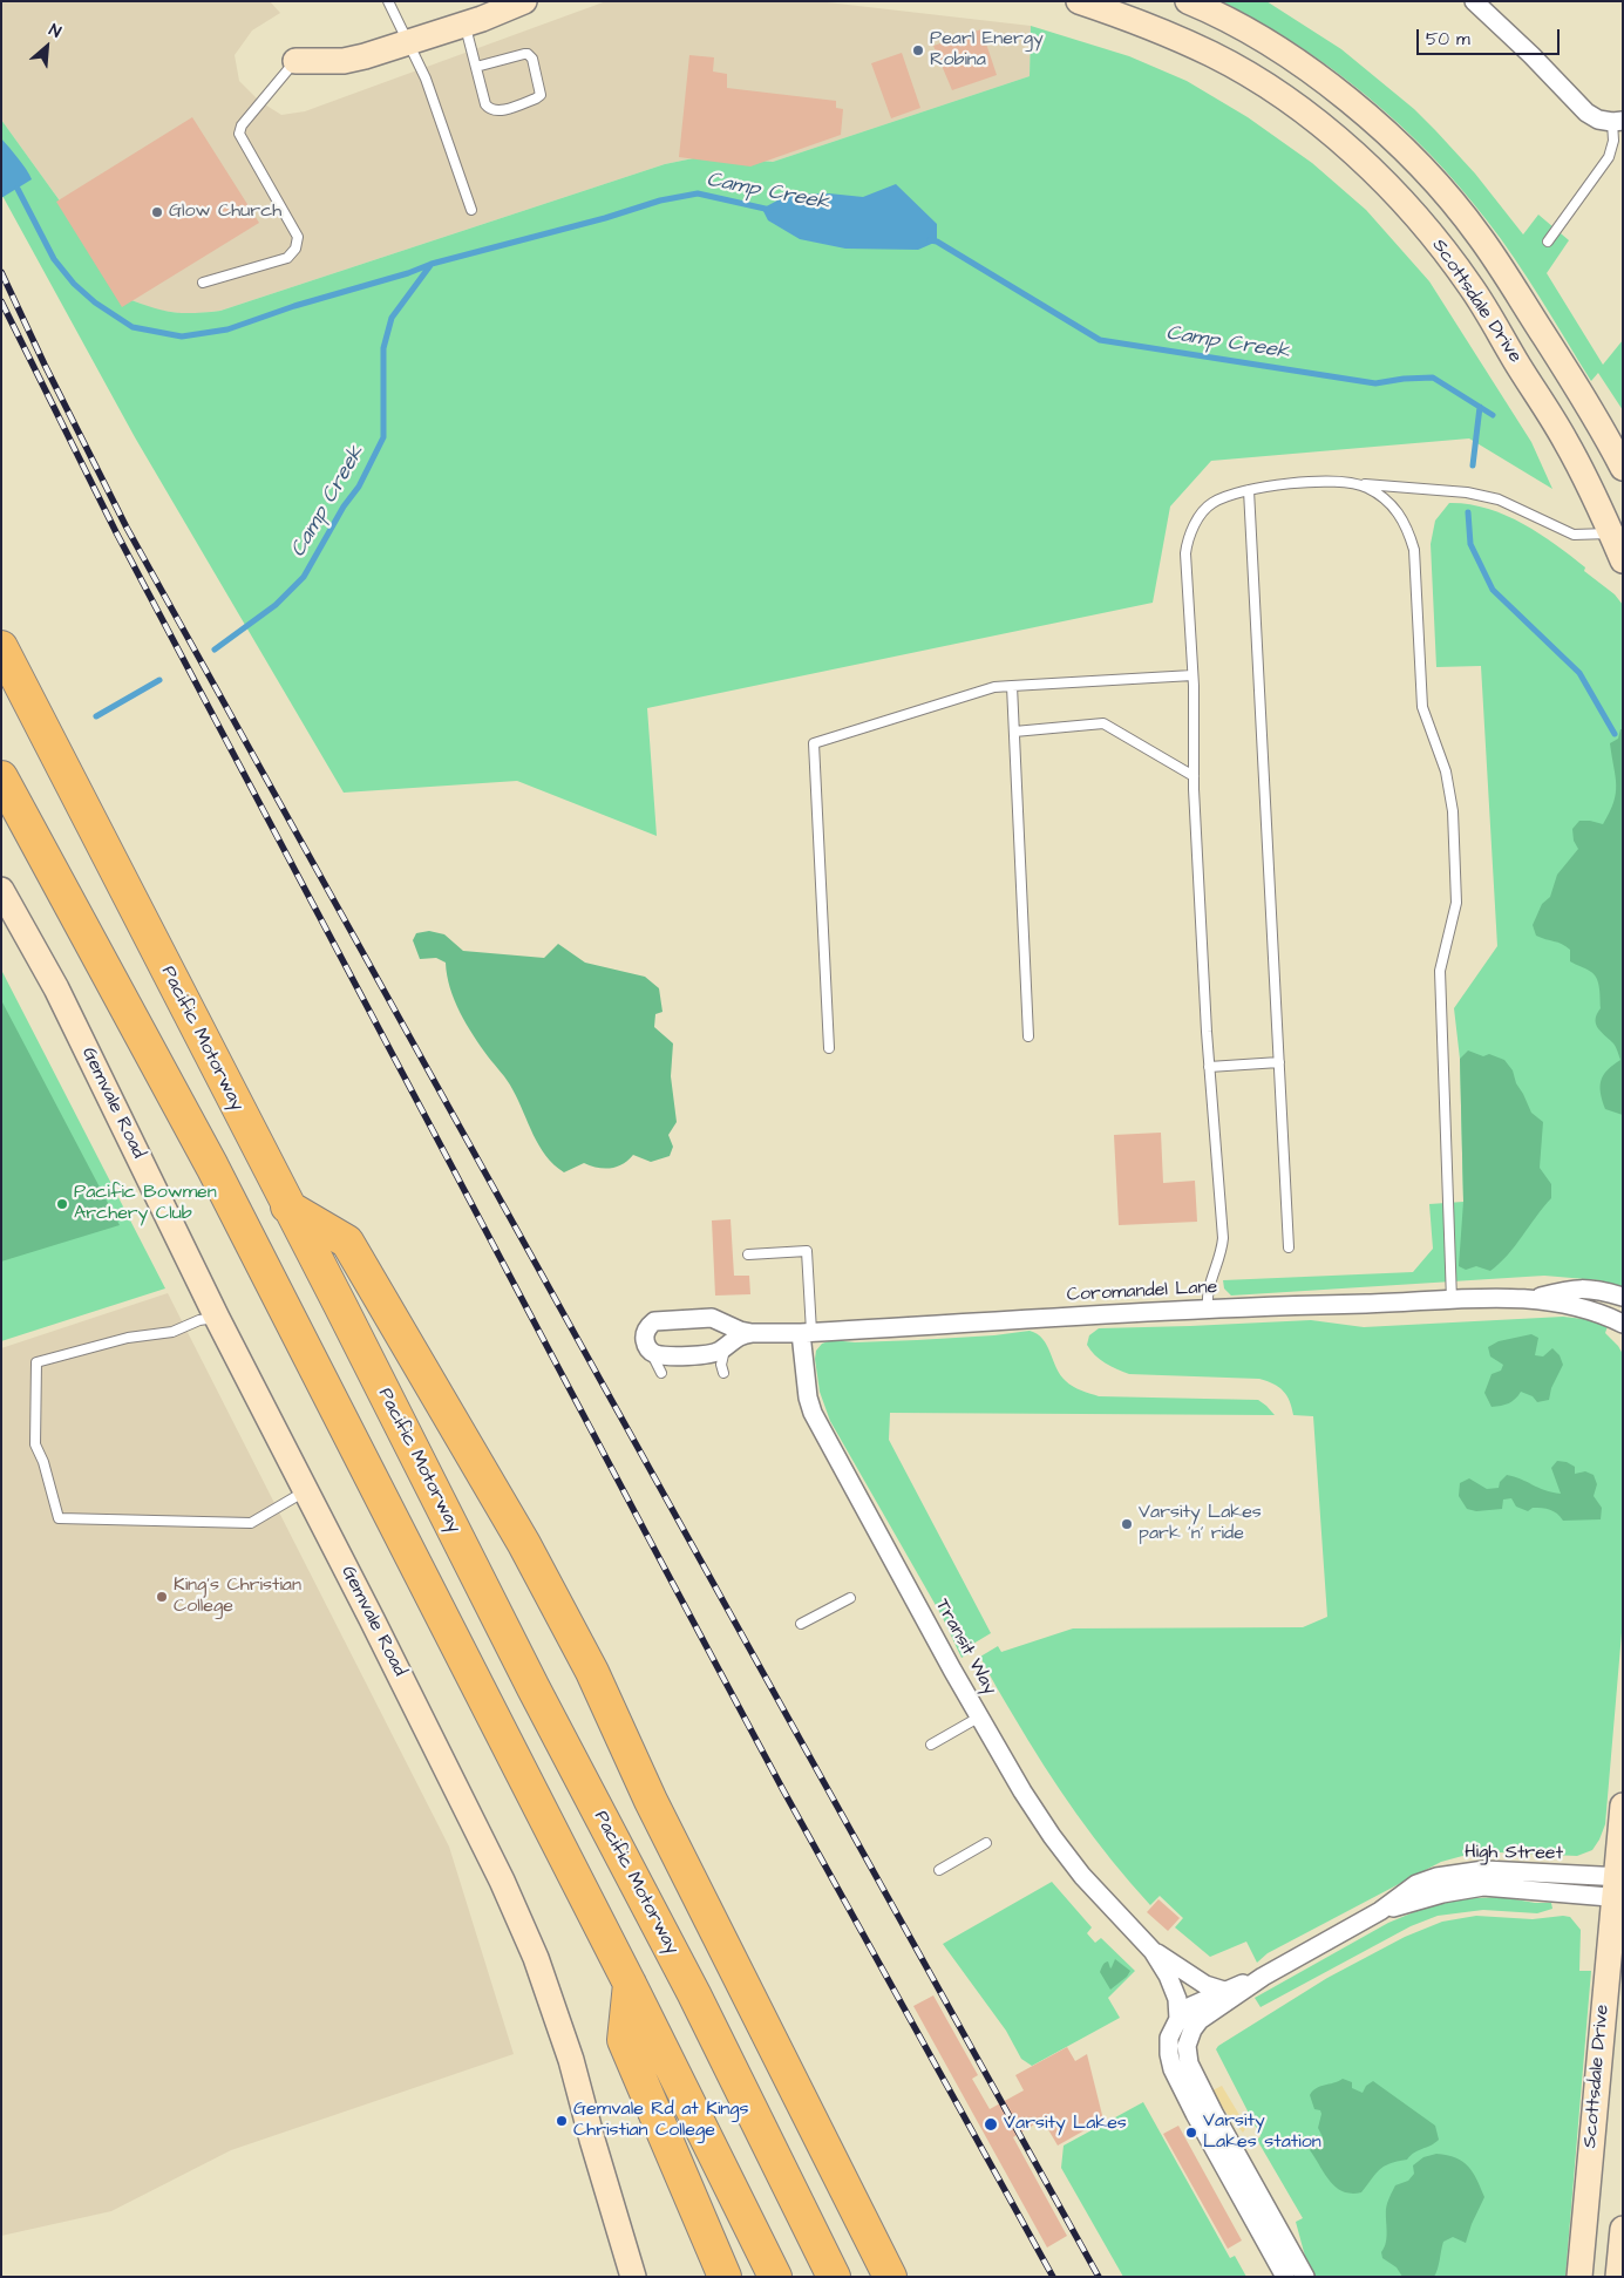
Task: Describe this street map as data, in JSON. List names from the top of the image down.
{
  "streets": {
    "highway": ["Pacific Motorway"],
    "main road": ["Scottsdale Drive", "Gemvale Road"],
    "street": ["Coromandel Lane", "Transit Way", "High Street"]
  },
  "crossings": [
    ["Scottsdale Drive", "High Street"],
    ["Coromandel Lane", "Transit Way"]
  ],
  "water": ["Camp Creek"],
  "places": [
    "Pearl Energy Robina",
    "Glow Church",
    "Pacific Bowmen Archery Club",
    "Varsity Lakes park 'n' ride",
    "King's Christian College",
    "Gemvale Rd at Kings Christian College",
    "Varsity Lakes",
    "Varsity Lakes station"
  ],
  "scale_bar": "50 m",
  "north": "top right"
}
